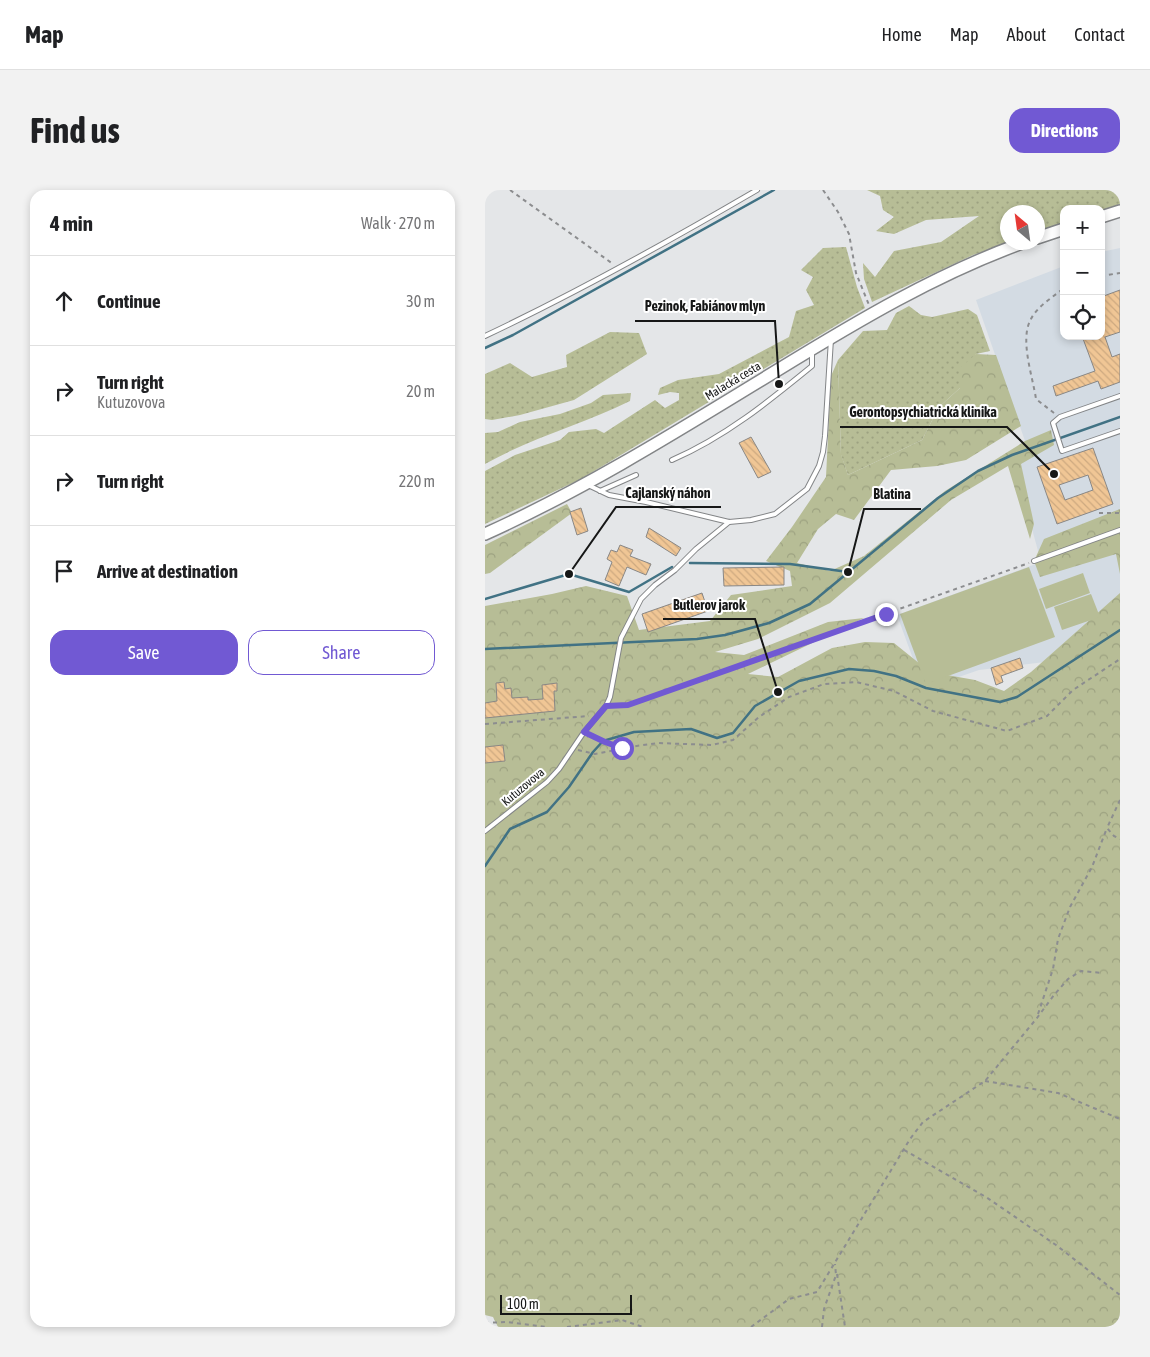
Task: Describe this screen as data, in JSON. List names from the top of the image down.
{
  "streets": {
    "main road": ["Malacká cesta"],
    "lane": ["Kutuzovova"]
  },
  "places": [
    "Pezinok, Fabiánov mlyn",
    "Gerontopsychiatrická klinika",
    "Blatina",
    "Cajlanský náhon",
    "Butlerov jarok"
  ],
  "scale_bar": "100 m",
  "north": "top left",
  "page": {
    "header": "Map",
    "nav": [
      "Home",
      "Map",
      "About",
      "Contact"
    ],
    "buttons": [
      "Directions",
      ["Save", "Share"]
    ],
    "title": "Find us",
    "heading": ["4 min", "Walk · 270 m"],
    "map_buttons": ["+", "−"],
    "list": [
      ["Continue", "30 m"],
      ["Turn right", "Kutuzovova", "20 m"],
      ["Turn right", "220 m"],
      "Arrive at destination"
    ],
    "scale": "100 m"
  }
}
